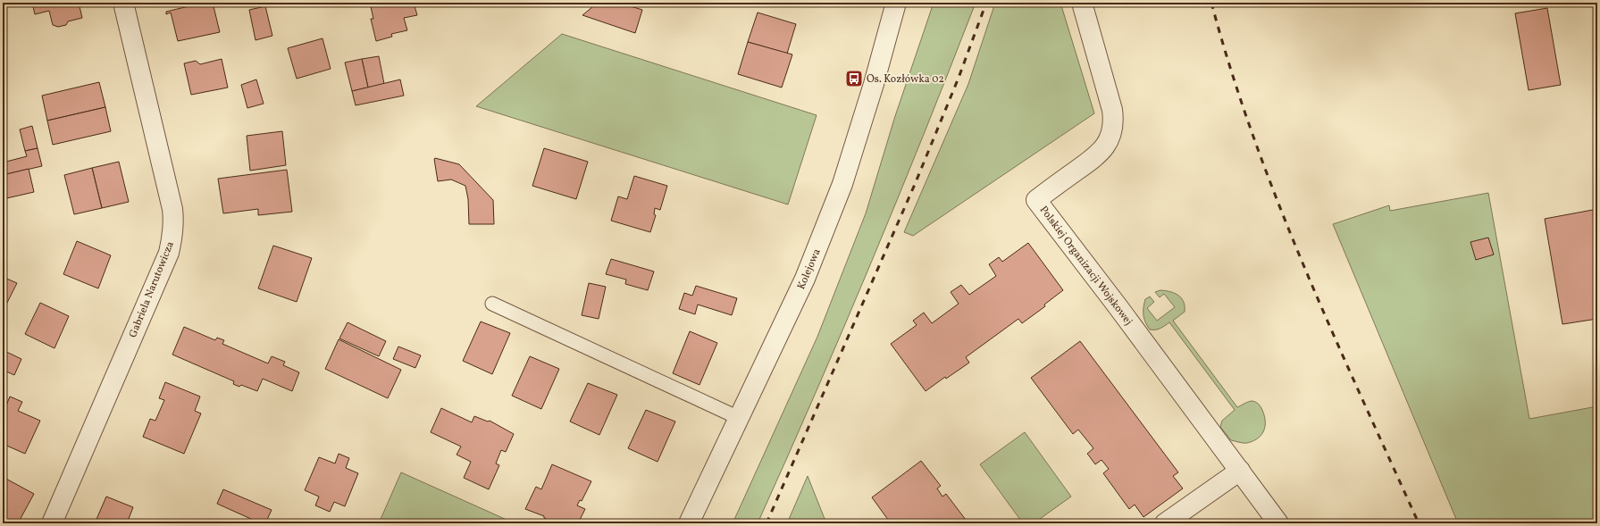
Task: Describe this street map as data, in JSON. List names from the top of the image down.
{
  "streets": {
    "street": ["Polskiej Organizacji Wojskowej", "Kolejowa", "Gabriela Narutowicza"]
  },
  "places": {
    "bus stop": ["Os. Kozłówka 02"]
  }
}
